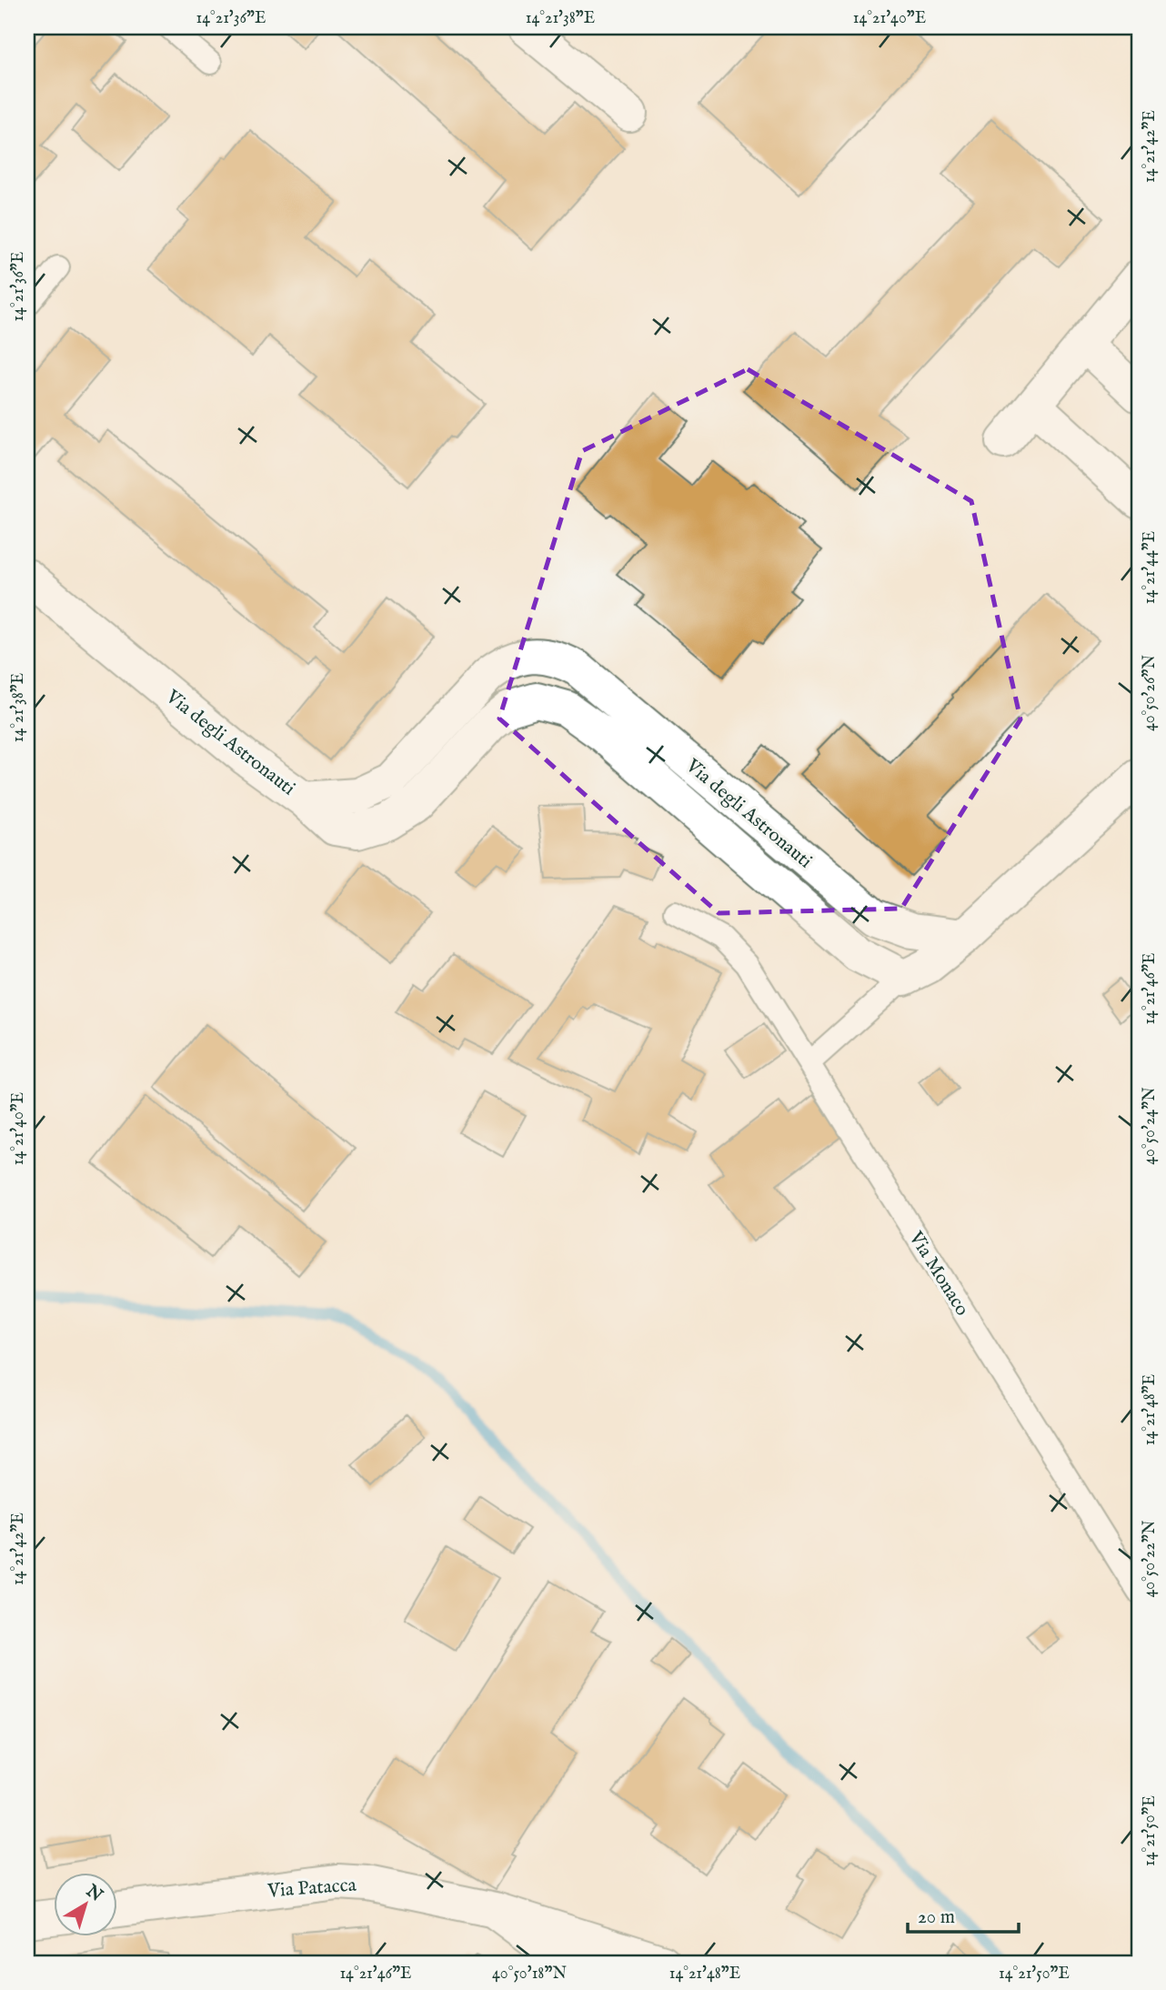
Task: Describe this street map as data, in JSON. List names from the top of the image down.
{
  "streets": {
    "street": ["Via degli Astronauti", "Via Patacca"],
    "lane": ["Via Monaco"]
  },
  "scale_bar": "20 m",
  "north": "top right",
  "coordinates": [
    "14°21'36\"E",
    "14°21'38\"E",
    "14°21'40\"E",
    "14°21'42\"E",
    "14°21'44\"E",
    "40°50'26\"N",
    "14°21'46\"E",
    "40°50'24\"N",
    "14°21'48\"E",
    "40°50'22\"N",
    "14°21'50\"E",
    "40°50'18\"N"
  ]
}
